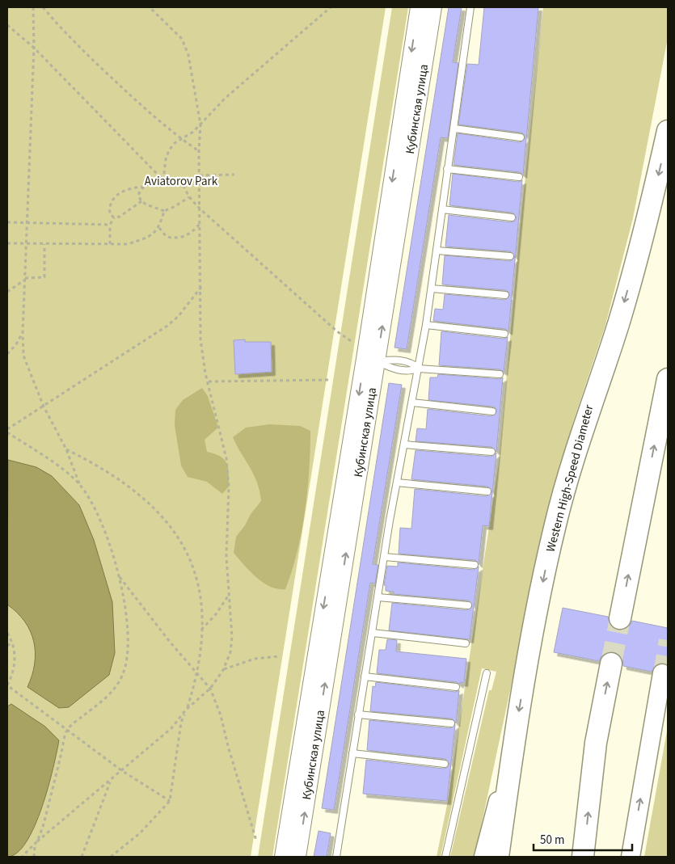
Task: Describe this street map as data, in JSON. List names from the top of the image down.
{
  "streets": {
    "highway": ["Western High-Speed Diameter"],
    "main road": ["Кубинская улица"]
  },
  "parks": ["Aviatorov Park"],
  "scale_bar": "50 m"
}
